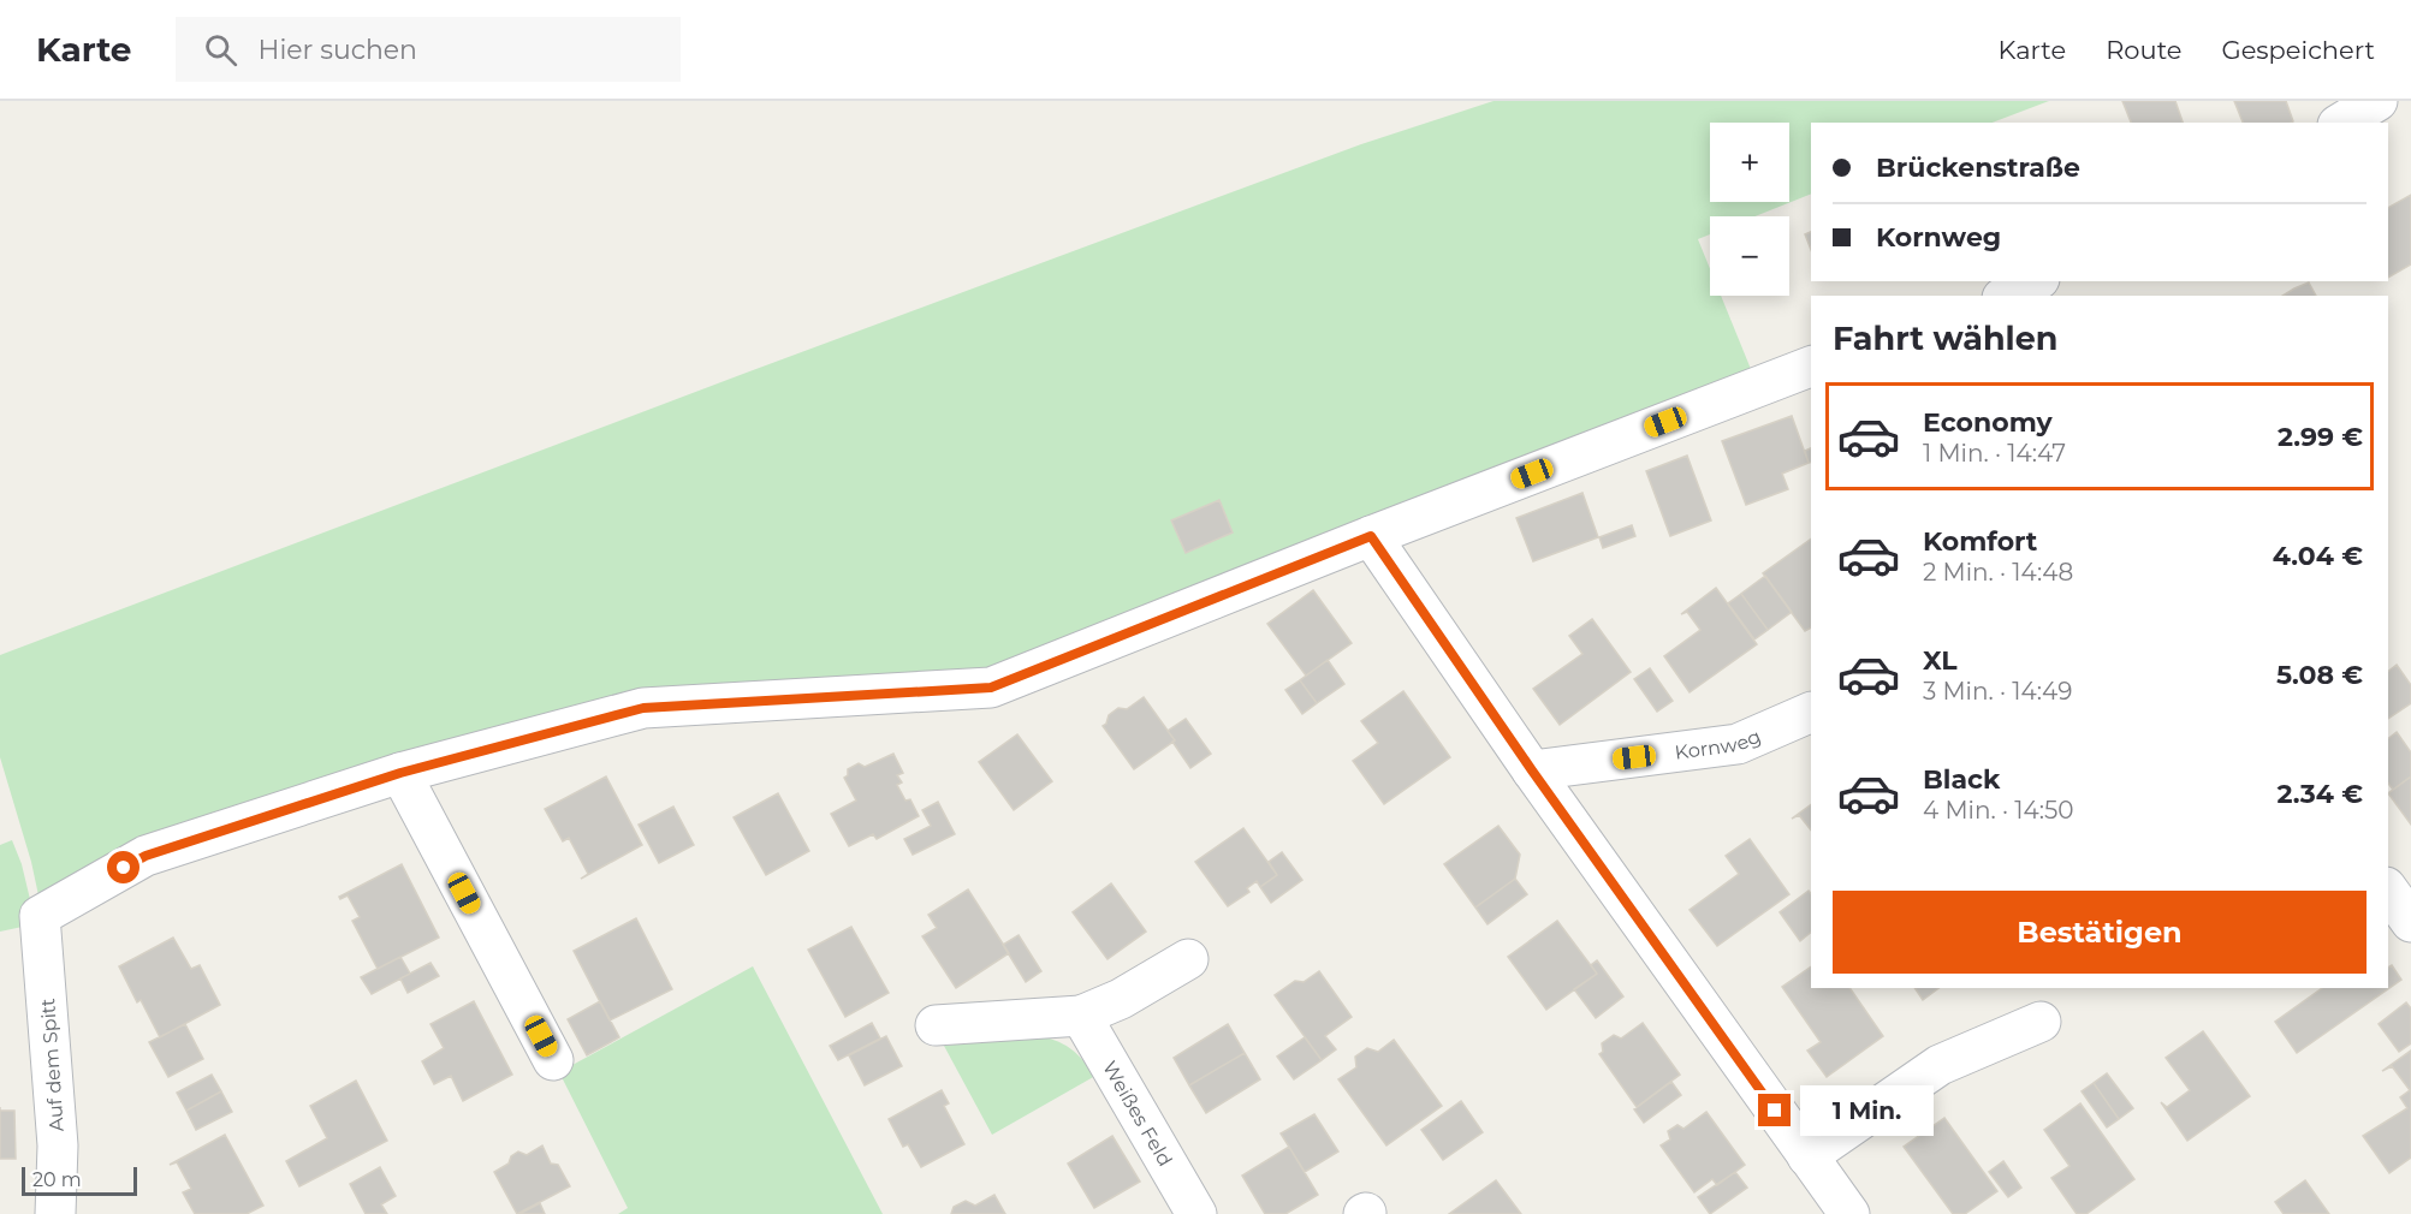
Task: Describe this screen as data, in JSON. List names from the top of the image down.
{
  "streets": {
    "street": ["Kornweg", "Auf dem Spitt", "Weißes Feld"]
  },
  "scale_bar": "20 m",
  "page": {
    "header": "Karte",
    "search": "Hier suchen",
    "nav": ["Karte", "Route", "Gespeichert"],
    "map_buttons": ["+", "−"],
    "banner": ["Brückenstraße", "Kornweg"],
    "heading": "Fahrt wählen",
    "list": [
      {
        "name": "Economy",
        "note": "1 Min. · 14:47",
        "value": "2.99 €"
      },
      {
        "name": "Komfort",
        "note": "2 Min. · 14:48",
        "value": "4.04 €"
      },
      {
        "name": "XL",
        "note": "3 Min. · 14:49",
        "value": "5.08 €"
      },
      {
        "name": "Black",
        "note": "4 Min. · 14:50",
        "value": "2.34 €"
      }
    ],
    "buttons": "Bestätigen",
    "bubble": "1 Min.",
    "scale": "20 m"
  }
}
